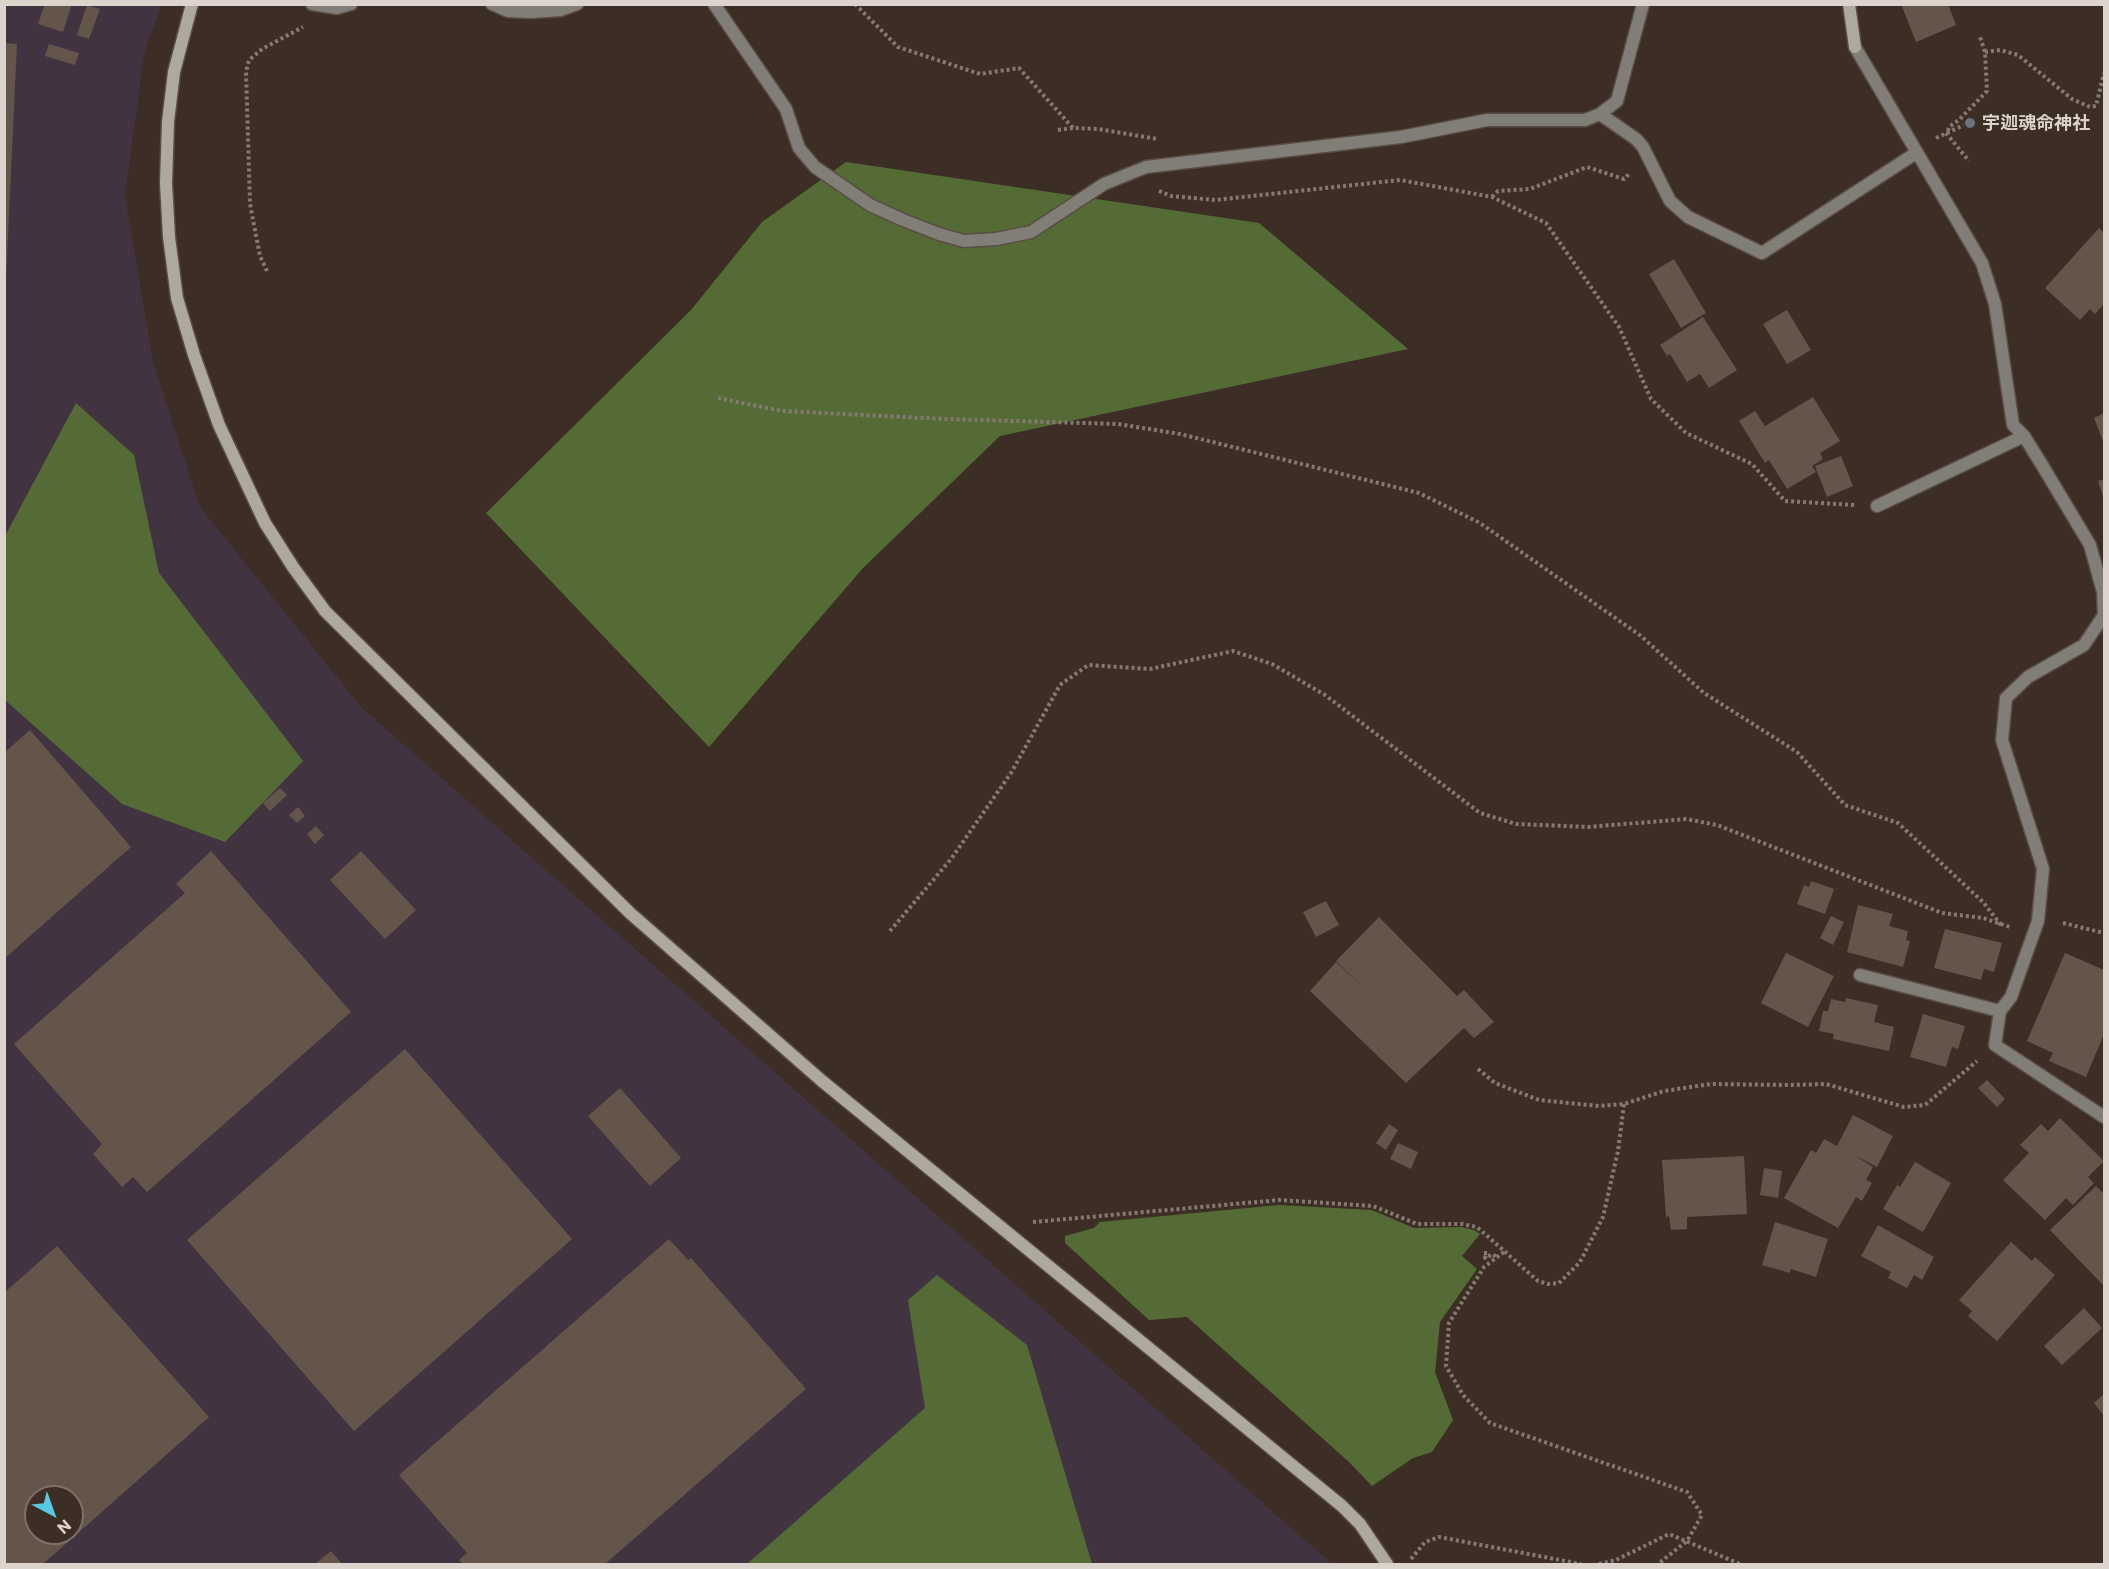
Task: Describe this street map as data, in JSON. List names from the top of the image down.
{
  "places": ["宇迦魂命神社"],
  "north": "bottom right"
}
